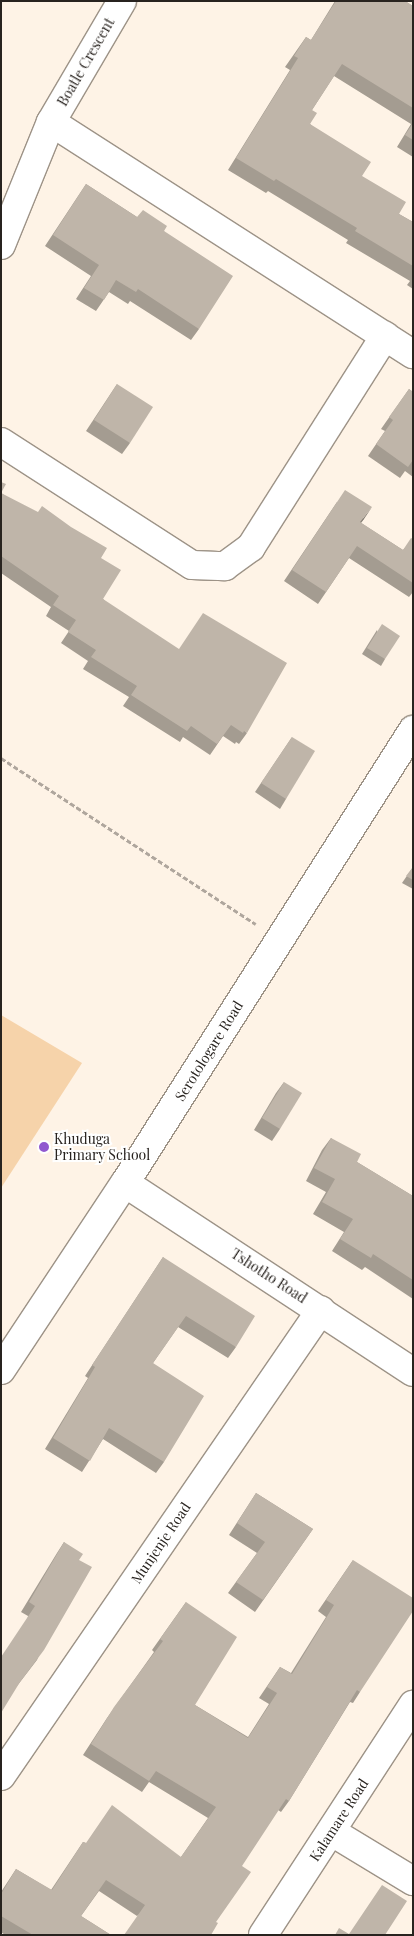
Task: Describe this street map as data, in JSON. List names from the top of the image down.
{
  "streets": {
    "street": [
      "Boatle Crescent",
      "Serotologare Road",
      "Tshotho Road",
      "Munjenje Road",
      "Kalamare Road"
    ]
  },
  "crossings": [
    ["Serotologare Road", "Tshotho Road"],
    ["Tshotho Road", "Munjenje Road"]
  ],
  "places": ["Khuduga Primary School"]
}
